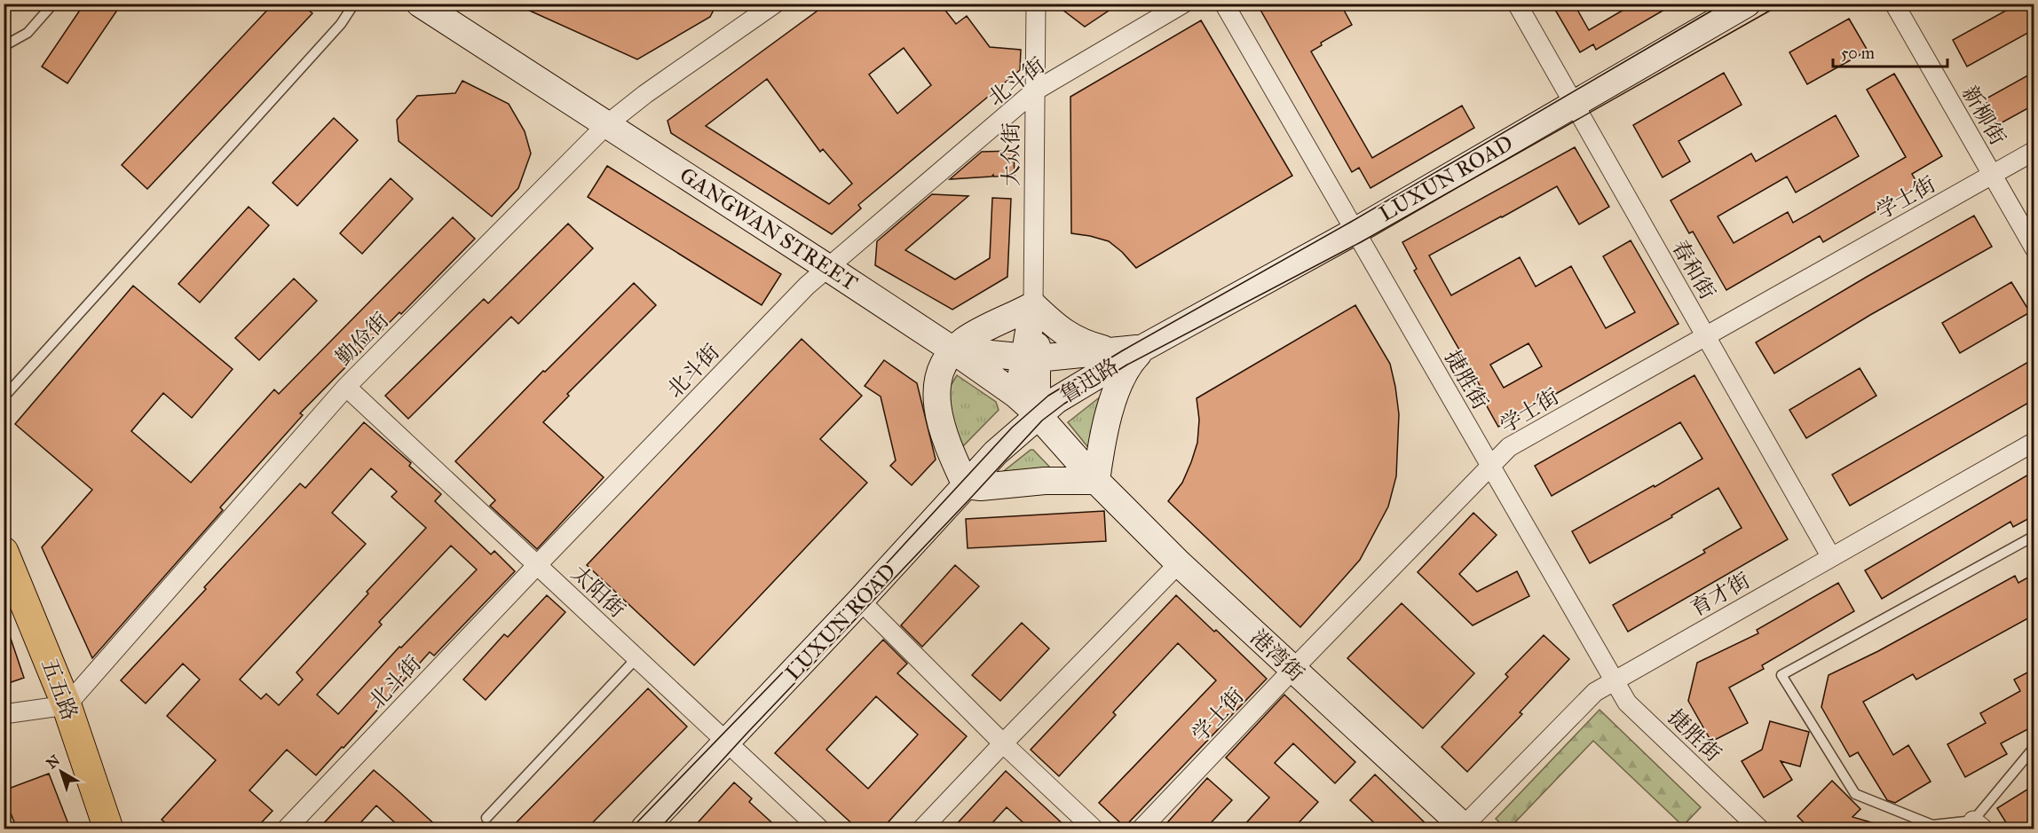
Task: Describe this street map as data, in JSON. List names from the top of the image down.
{
  "streets": {
    "main road": [
      "LUXUN ROAD",
      "GANGWAN STREET",
      "鲁迅路",
      "港湾街",
      "五五路"
    ],
    "street": [
      "北斗街",
      "新柳街",
      "大众街",
      "学士街",
      "春和街",
      "勤俭街",
      "捷胜街",
      "太阳街",
      "育才街"
    ]
  },
  "crossings": [
    ["北斗街", "大众街"],
    ["北斗街", "GANGWAN STREET"],
    ["北斗街", "太阳街"],
    ["新柳街", "学士街"],
    ["LUXUN ROAD", "GANGWAN STREET"],
    ["LUXUN ROAD", "春和街"],
    ["LUXUN ROAD", "捷胜街"],
    ["LUXUN ROAD", "鲁迅路"],
    ["LUXUN ROAD", "太阳街"],
    ["学士街", "春和街"],
    ["学士街", "捷胜街"],
    ["学士街", "港湾街"],
    ["GANGWAN STREET", "勤俭街"],
    ["GANGWAN STREET", "鲁迅路"],
    ["GANGWAN STREET", "港湾街"],
    ["春和街", "育才街"],
    ["勤俭街", "太阳街"],
    ["勤俭街", "五五路"],
    ["捷胜街", "育才街"],
    ["育才街", "港湾街"]
  ],
  "scale_bar": "50 m",
  "north": "top left"
}
